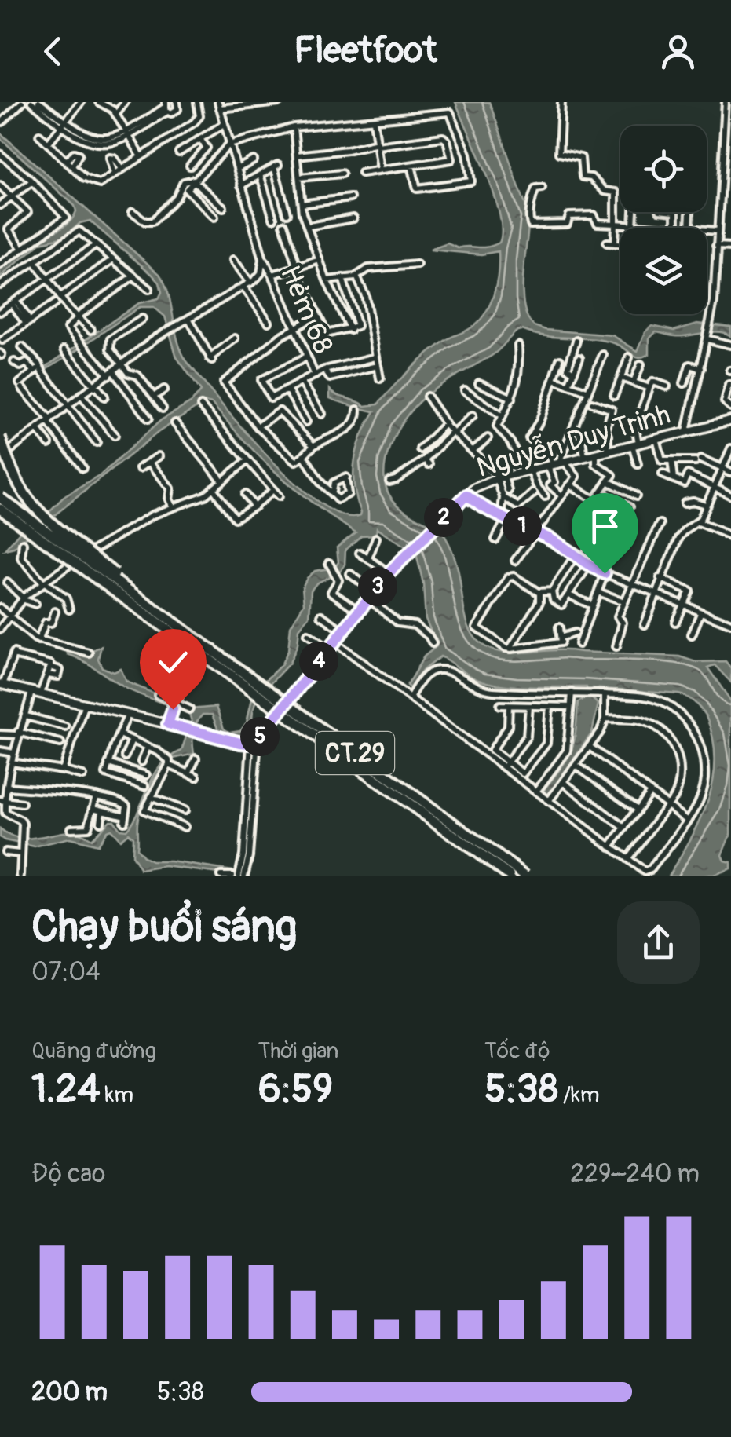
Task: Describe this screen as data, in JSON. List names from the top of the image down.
{
  "streets": {
    "highway": ["CT.29"],
    "main road": ["Nguyễn Duy Trinh"],
    "street": ["Hẻm 68"]
  },
  "page": {
    "header": "Fleetfoot",
    "pins": [
      "2",
      "1",
      "3",
      "4",
      "5"
    ],
    "heading": ["Chạy buổi sáng", "07:04"],
    "stats": [
      ["Quãng đường", "1.24 km"],
      ["Thời gian", "6:59"],
      ["Tốc độ", "5:38 /km"]
    ],
    "chart": ["Độ cao", "229–240 m"],
    "list": [
      {
        "name": "200 m",
        "note": "5:38"
      }
    ]
  }
}
